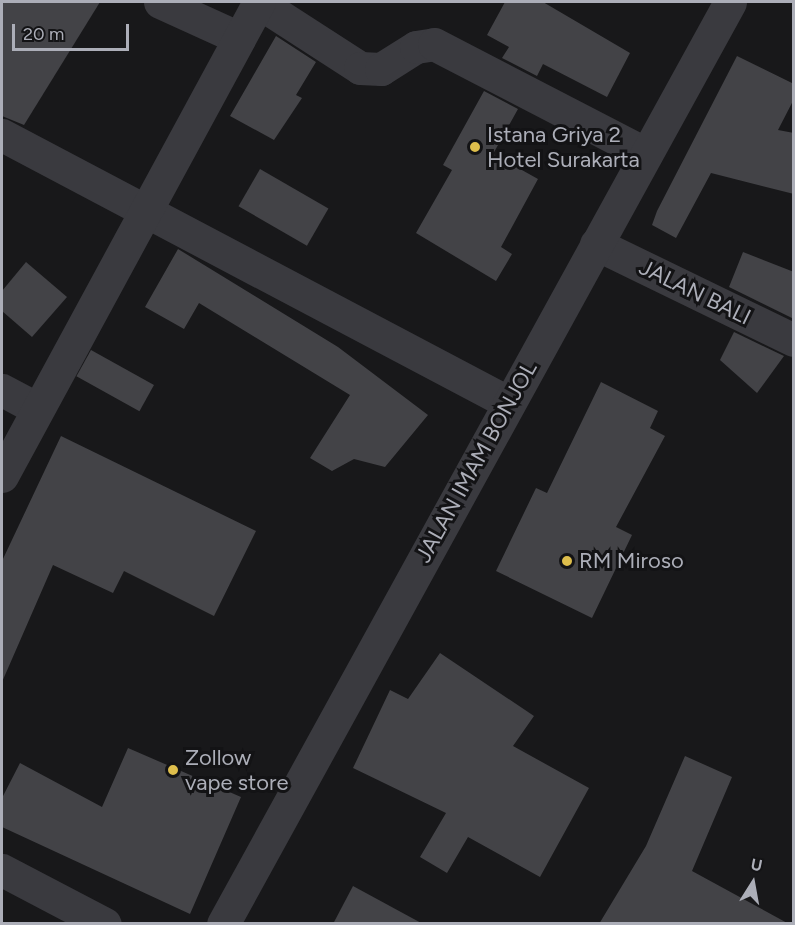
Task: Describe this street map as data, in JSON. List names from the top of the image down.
{
  "streets": {
    "street": ["JALAN BALI", "JALAN IMAM BONJOL"]
  },
  "crossings": [
    ["JALAN BALI", "JALAN IMAM BONJOL"]
  ],
  "places": ["Istana Griya 2 Hotel Surakarta", "RM Miroso", "Zollow vape store"],
  "scale_bar": "20 m",
  "north": "top"
}
